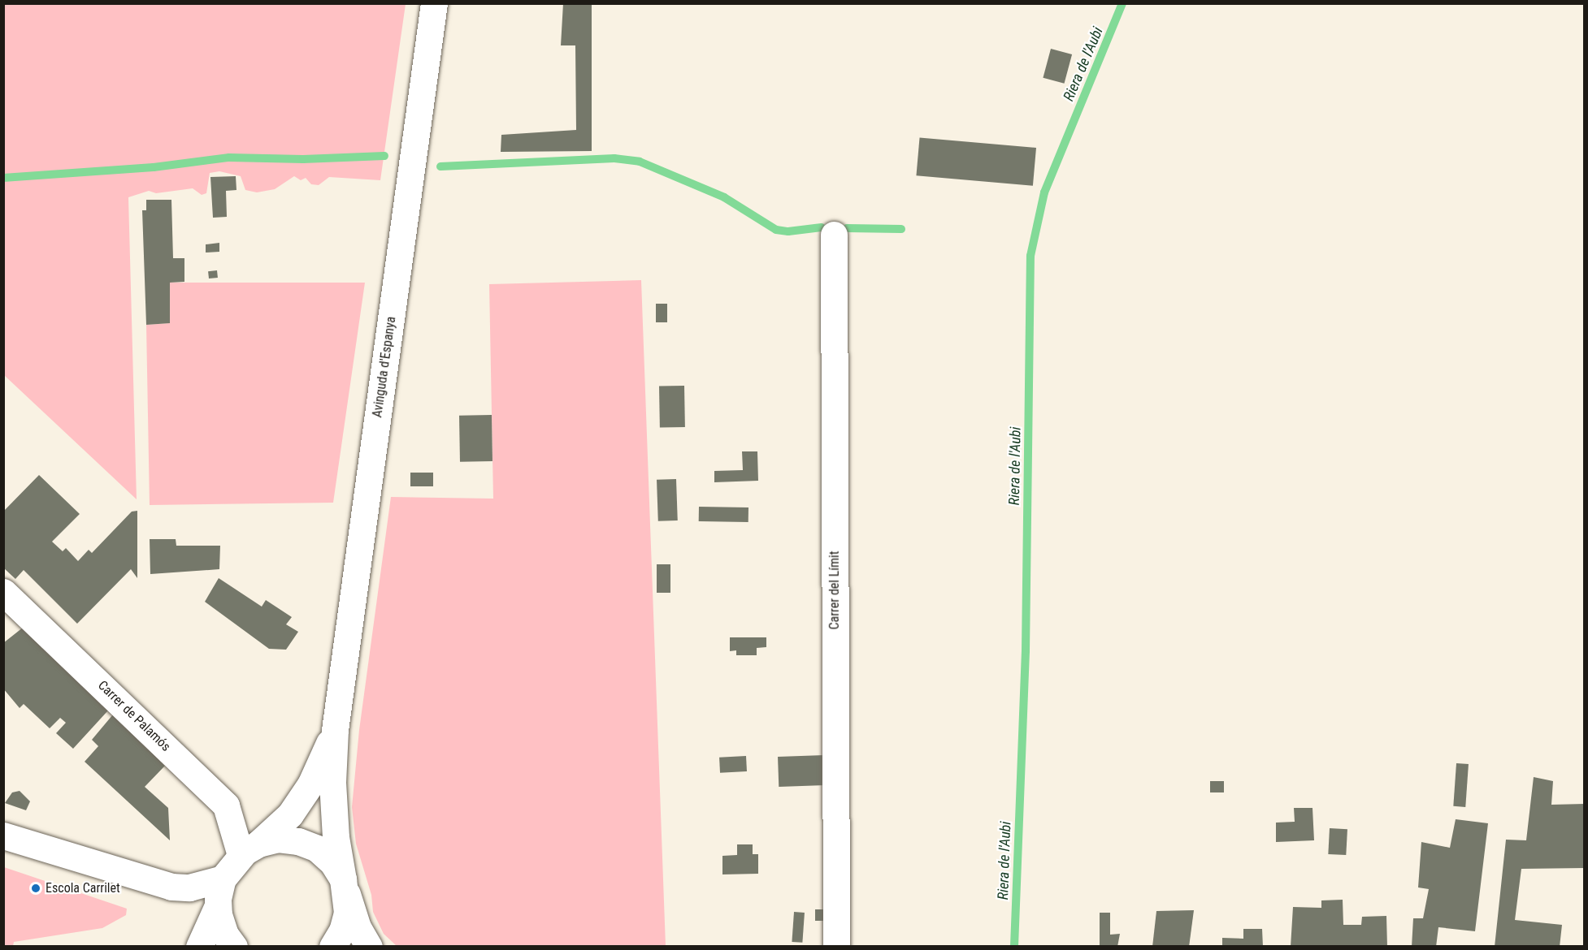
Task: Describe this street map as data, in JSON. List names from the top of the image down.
{
  "streets": {
    "street": ["Avinguda d'Espanya", "Carrer del Límit", "Carrer de Palamós"]
  },
  "crossings": [
    ["Avinguda d'Espanya", "Carrer de Palamós"]
  ],
  "water": ["Riera de l'Aubi"],
  "places": ["Escola Carrilet"]
}
